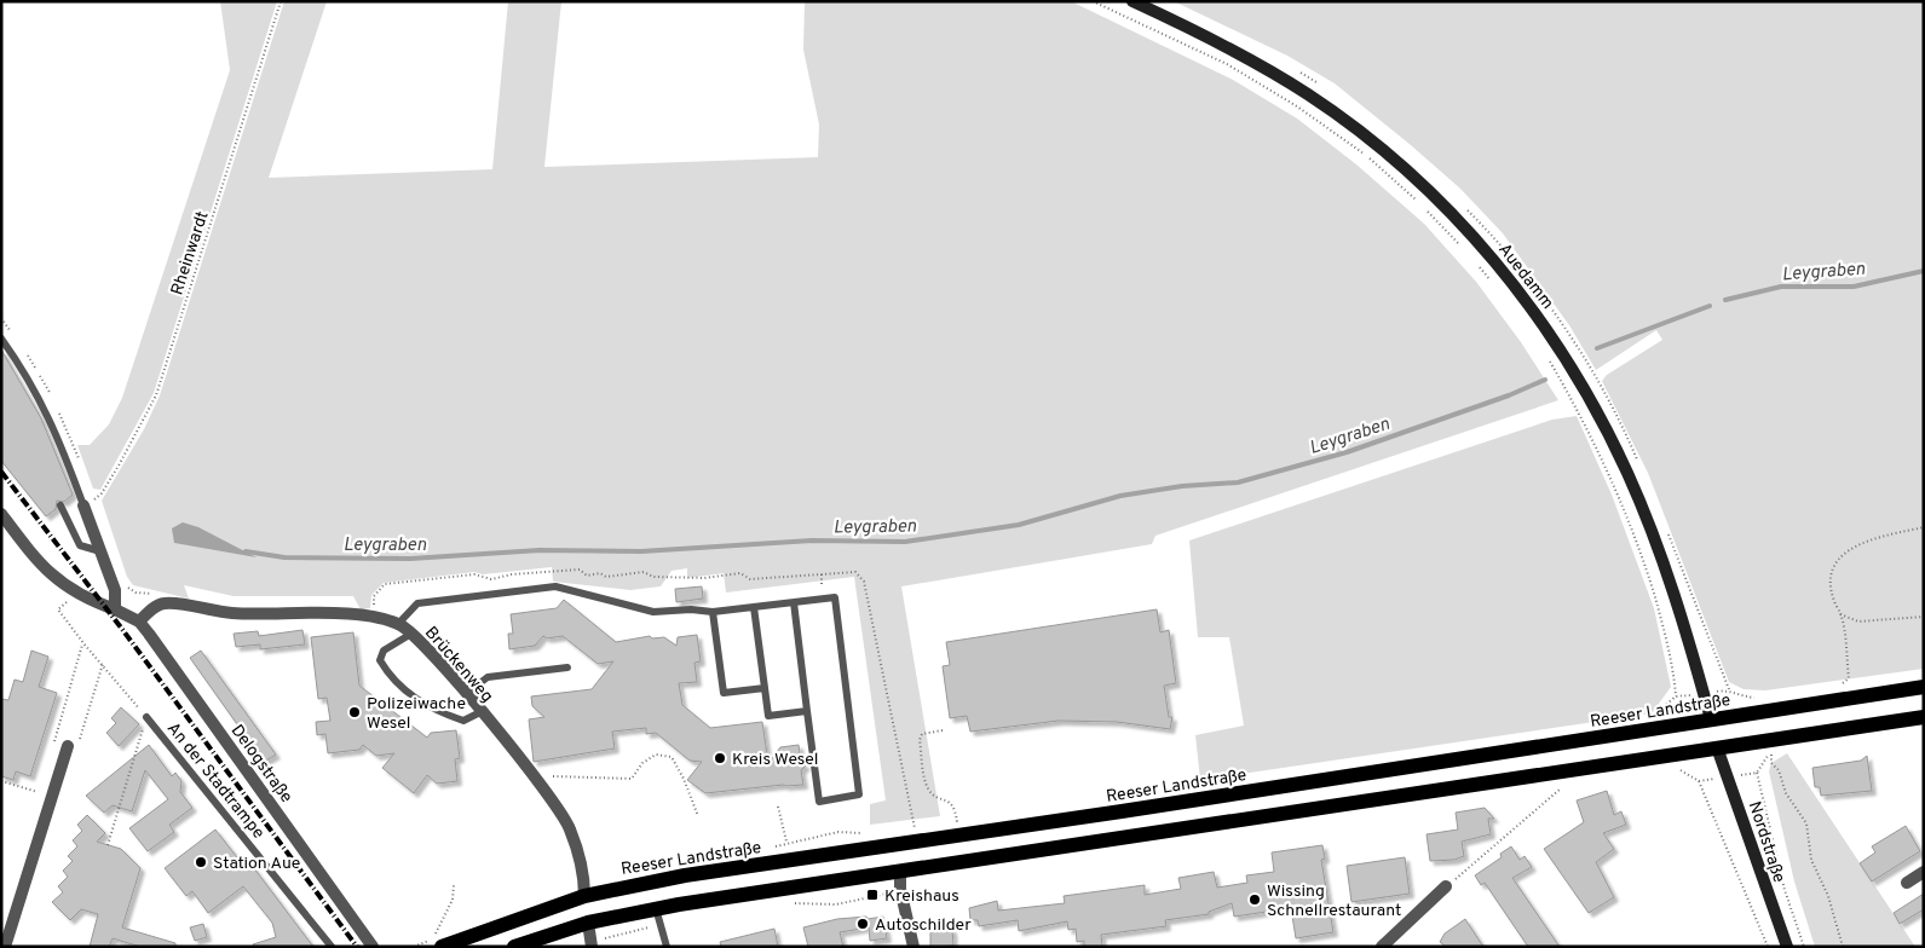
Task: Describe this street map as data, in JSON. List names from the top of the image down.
{
  "streets": {
    "main road": ["Reeser Landstraße"],
    "street": [
      "Auedamm",
      "Brückenweg",
      "Delogstraße",
      "Nordstraße"
    ],
    "lane": ["An der Stadtrampe"],
    "path": ["Rheinwardt"]
  },
  "crossings": [
    ["Auedamm", "Reeser Landstraße"],
    ["Brückenweg", "Reeser Landstraße"]
  ],
  "water": ["Leygraben"],
  "places": {
    "other": [
      "Polizeiwache Wesel",
      "Kreis Wesel",
      "Station Aue",
      "Wissing Schnellrestaurant",
      "Autoschilder"
    ],
    "transit": ["Kreishaus"]
  }
}
